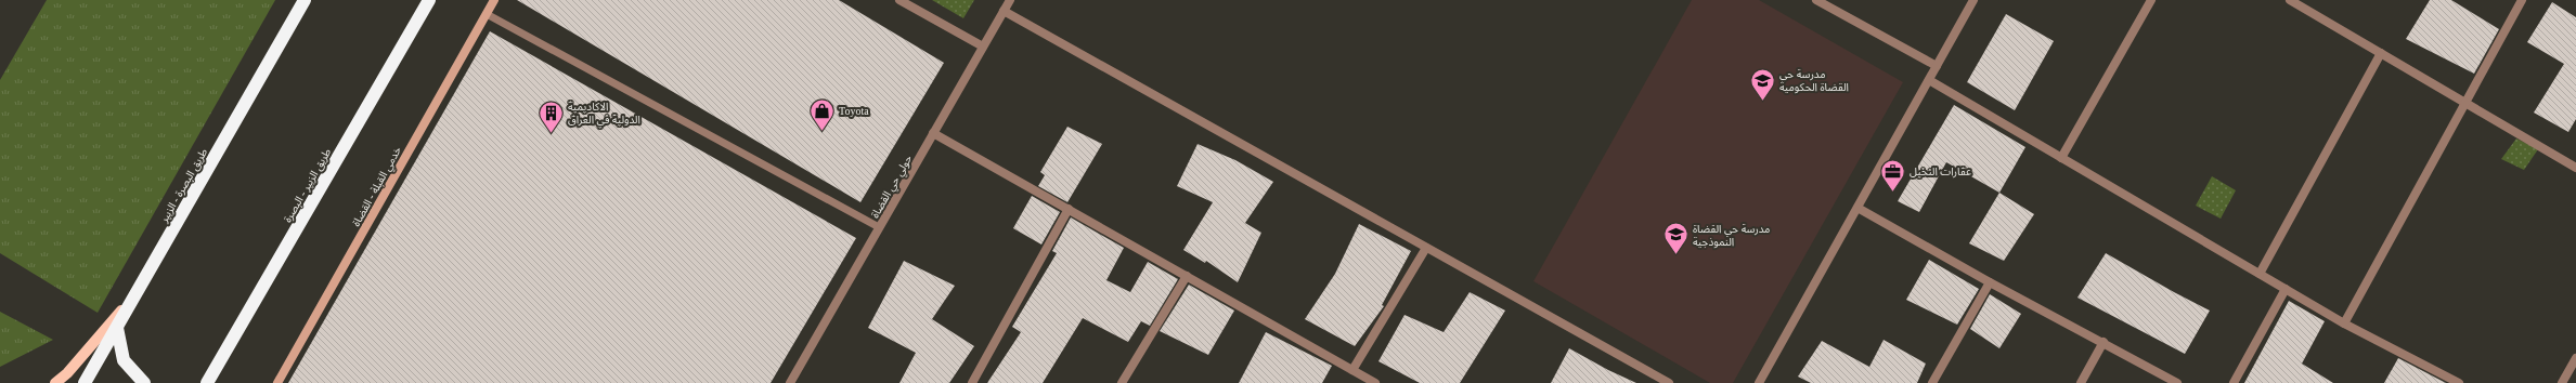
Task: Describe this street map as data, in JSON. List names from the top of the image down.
{
  "streets": {
    "highway": ["طريق البصرة - الزبير", "طريق الزبير - البصرة"],
    "street": ["خدمي القبلة - القضاة", "حولي حي القضاة"]
  },
  "places": {
    "school or university": ["مدرسة حي القضاة الحكومية", "مدرسة حي القضاة النموذجية"],
    "shop": ["Toyota"],
    "building": ["الاكاديمية الدولية في العراق"],
    "office": ["عقارات النخيل"]
  }
}
